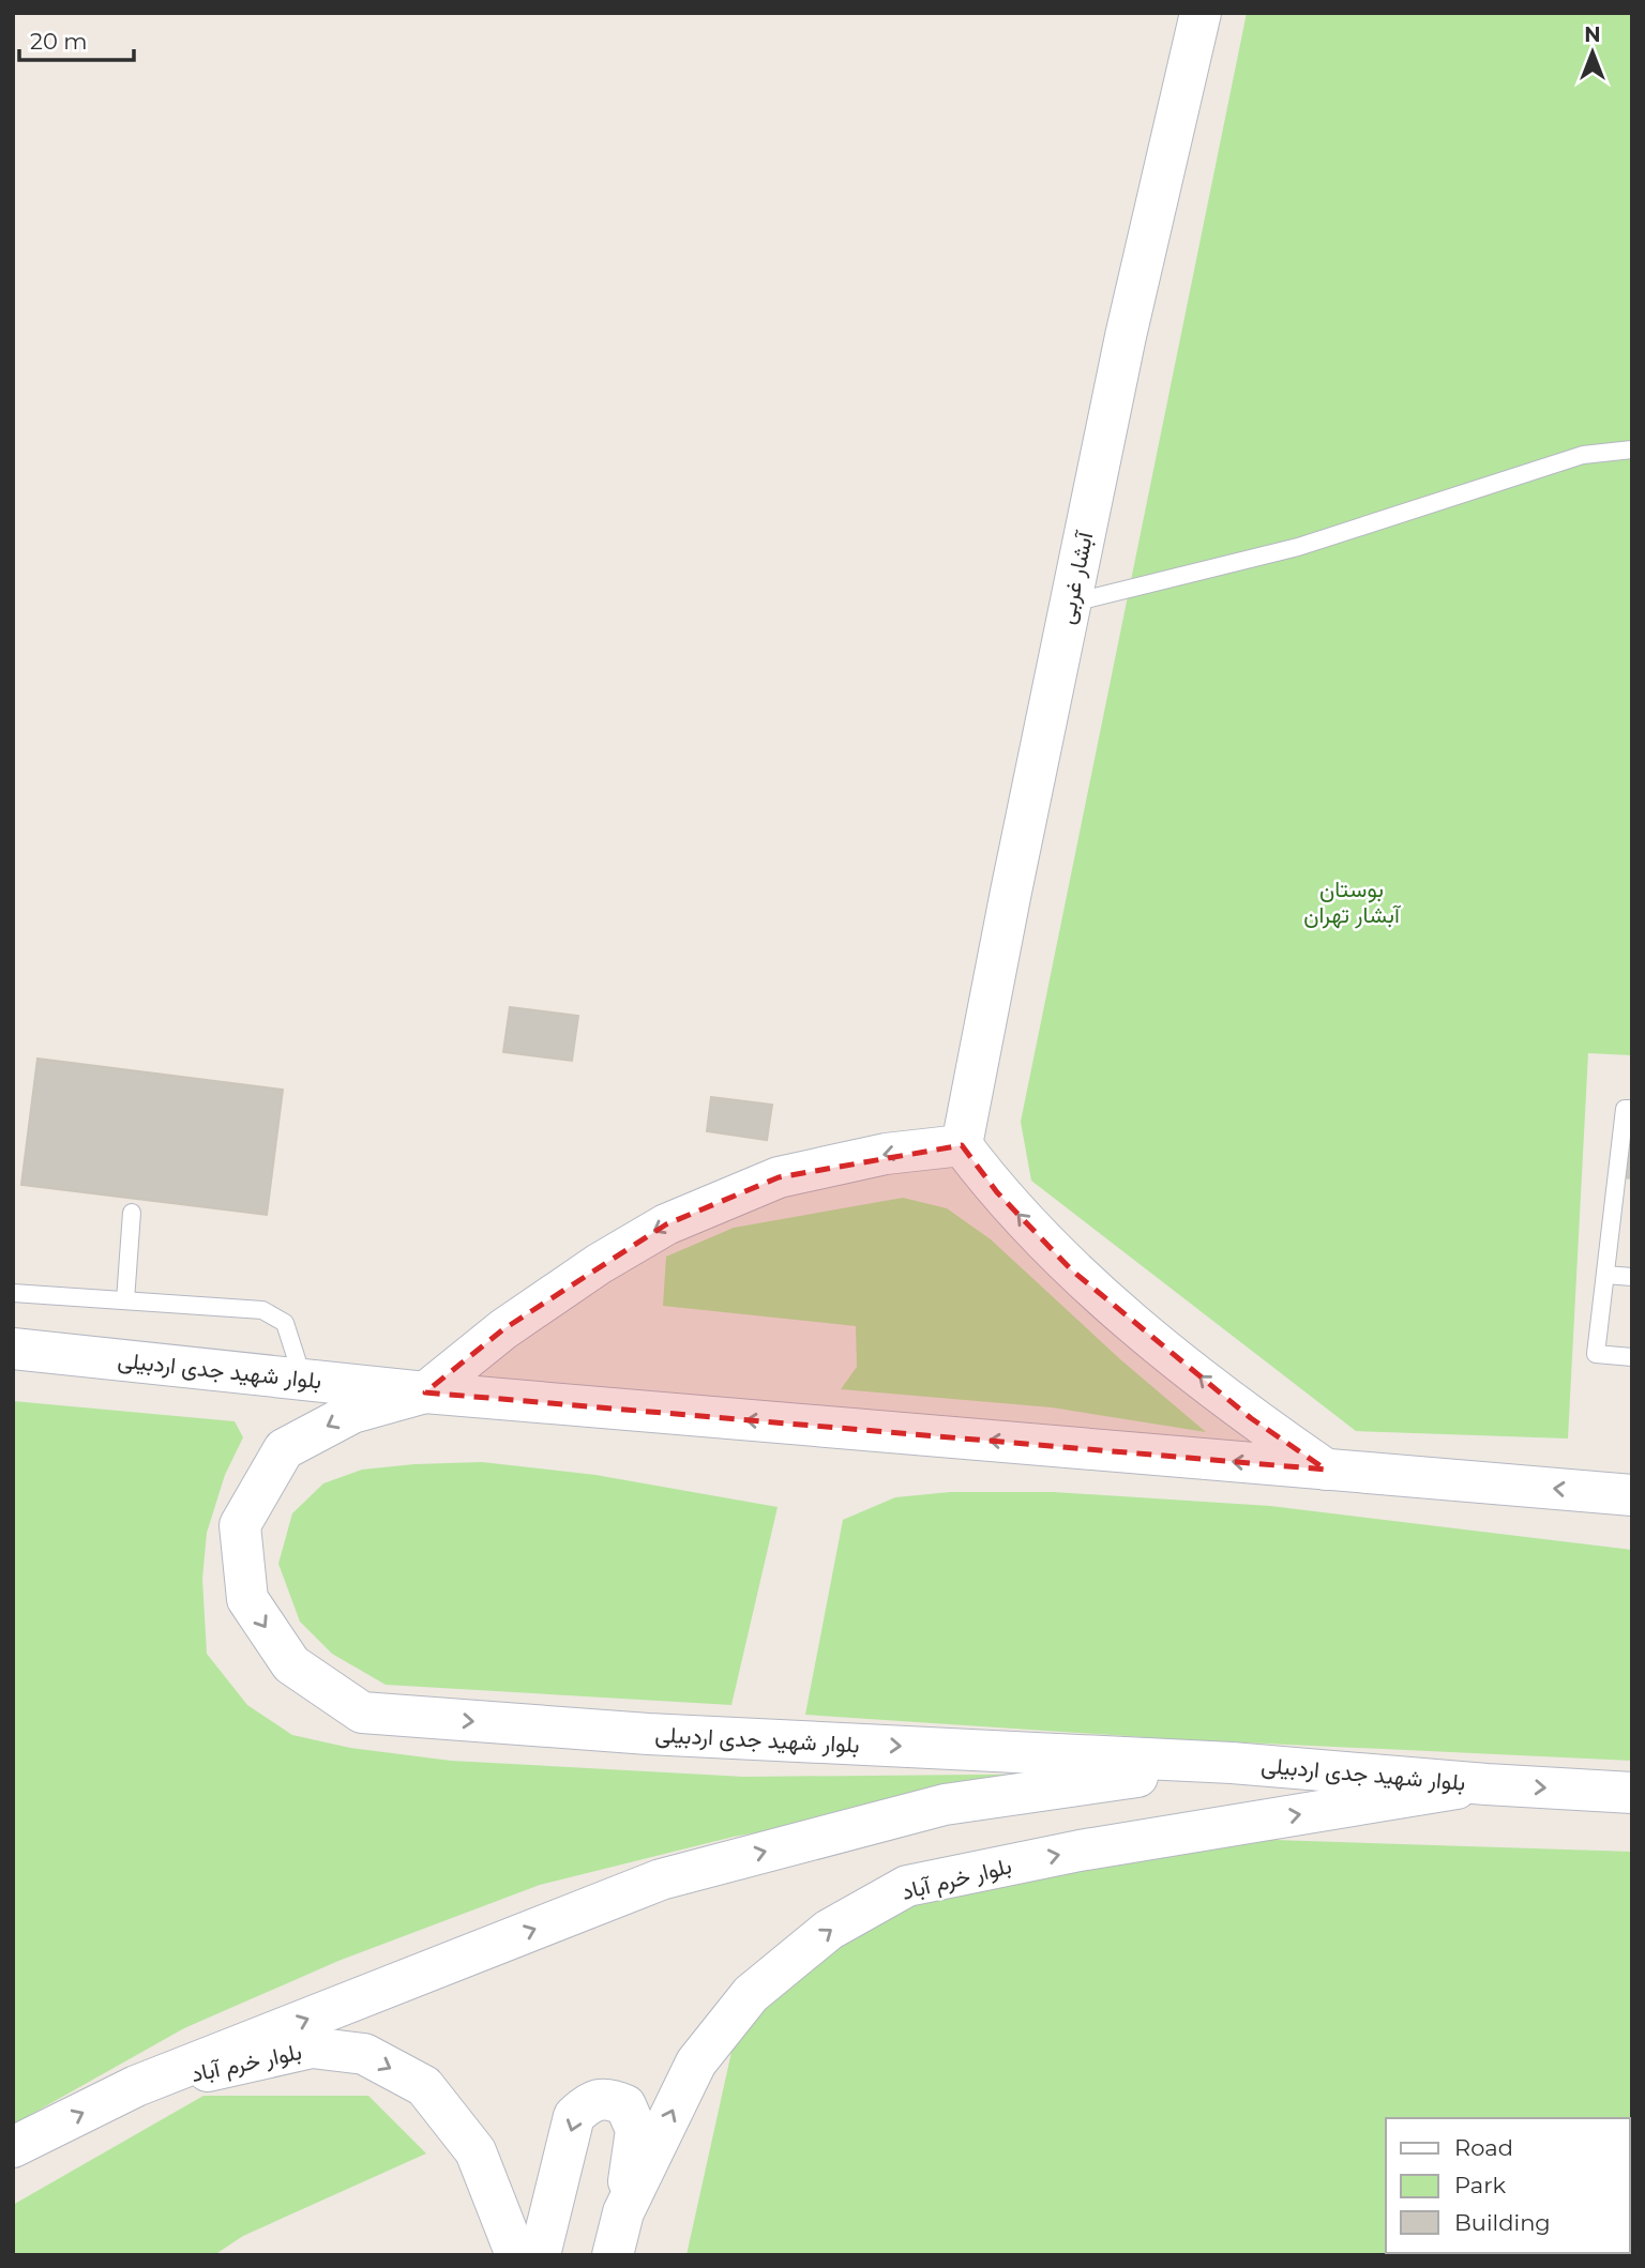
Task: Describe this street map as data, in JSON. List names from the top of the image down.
{
  "streets": {
    "main road": ["آبشار غربی", "بلوار شهید جدی اردبیلی", "بلوار خرم آباد"]
  },
  "crossings": [
    ["بلوار شهید جدی اردبیلی", "بلوار خرم آباد"]
  ],
  "parks": ["بوستان آبشار تهران"],
  "legend": ["Road", "Park", "Building"],
  "scale_bar": "20 m",
  "north": "top"
}
